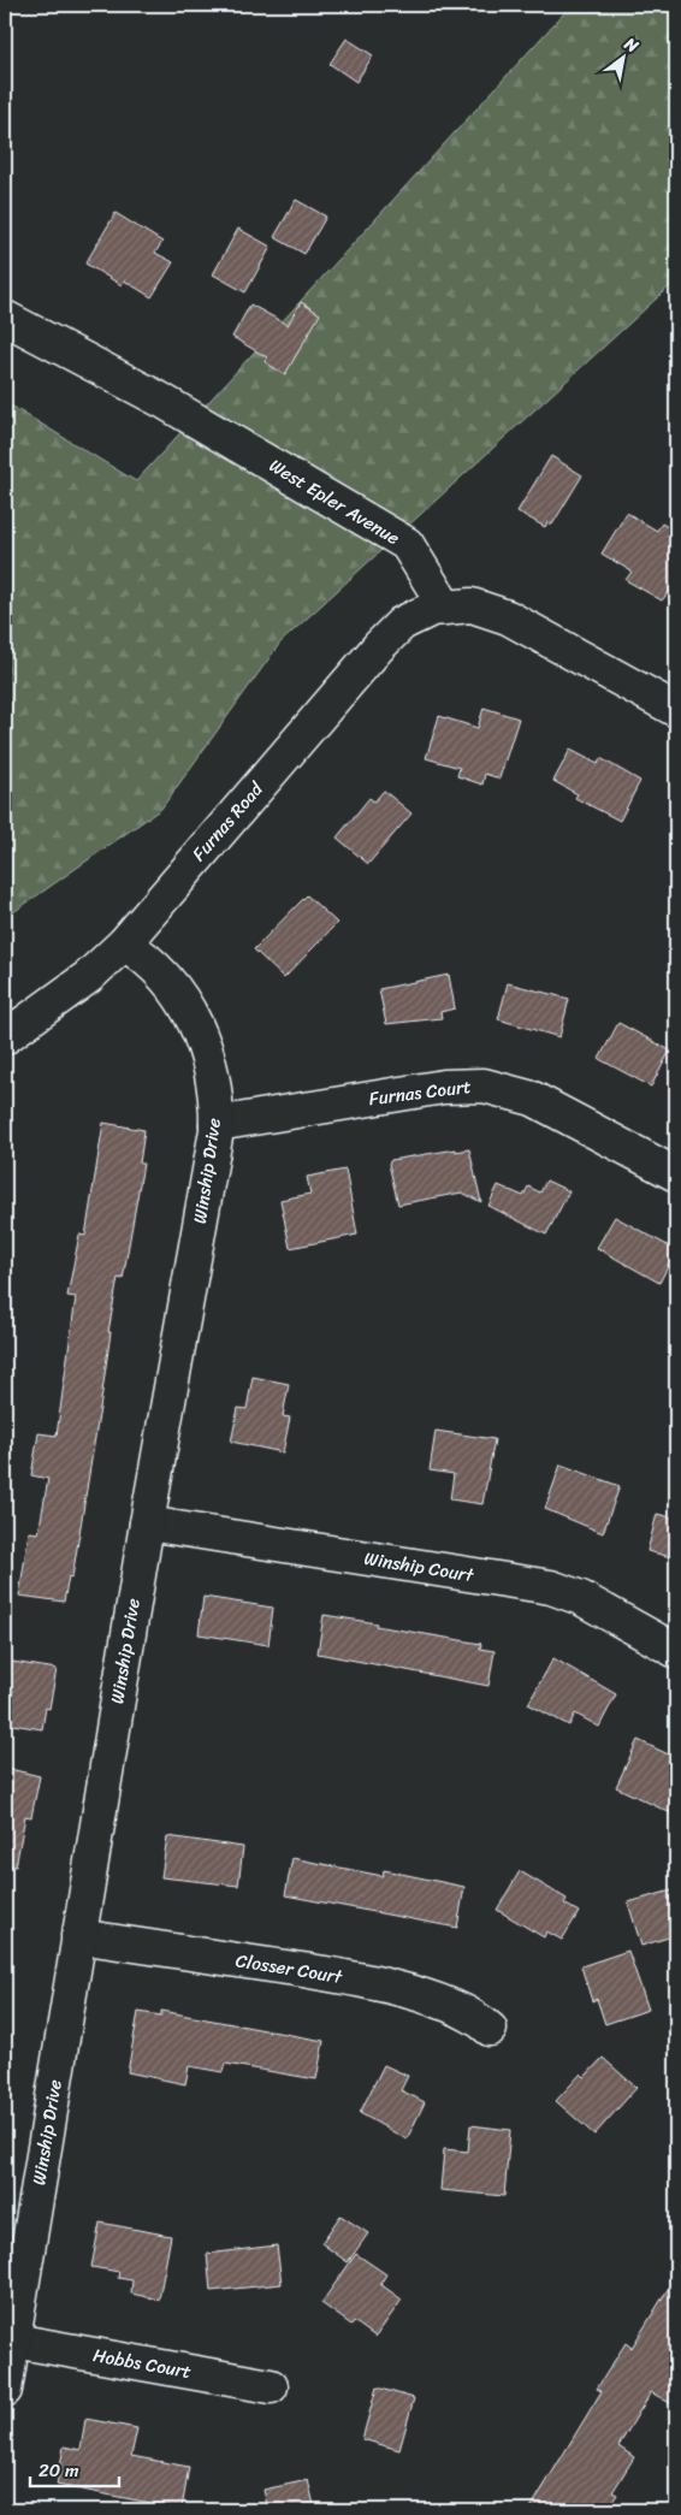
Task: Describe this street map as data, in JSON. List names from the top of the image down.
{
  "streets": {
    "street": [
      "West Epler Avenue",
      "Furnas Road",
      "Furnas Court",
      "Winship Drive",
      "Winship Court",
      "Closser Court",
      "Hobbs Court"
    ]
  },
  "crossings": [
    ["West Epler Avenue", "Furnas Road"],
    ["Furnas Road", "Winship Drive"],
    ["Furnas Court", "Winship Drive"],
    ["Winship Drive", "Winship Court"],
    ["Winship Drive", "Closser Court"],
    ["Winship Drive", "Hobbs Court"]
  ],
  "scale_bar": "20 m",
  "north": "top right"
}
